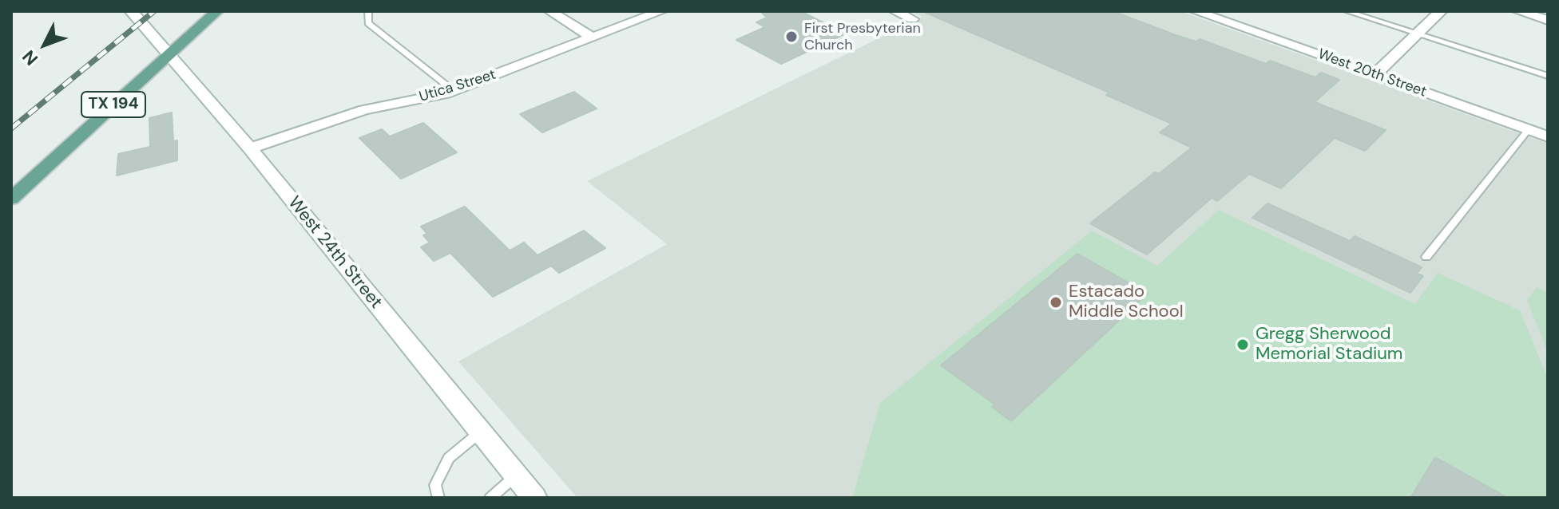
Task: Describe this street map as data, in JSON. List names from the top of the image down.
{
  "streets": {
    "main road": ["TX 194", "West 24th Street"],
    "street": ["West 20th Street", "Utica Street"]
  },
  "crossings": [
    ["Utica Street", "West 24th Street"],
    ["TX 194", "West 24th Street"]
  ],
  "places": ["First Presbyterian Church", "Estacado Middle School", "Gregg Sherwood Memorial Stadium"],
  "north": "bottom left"
}
